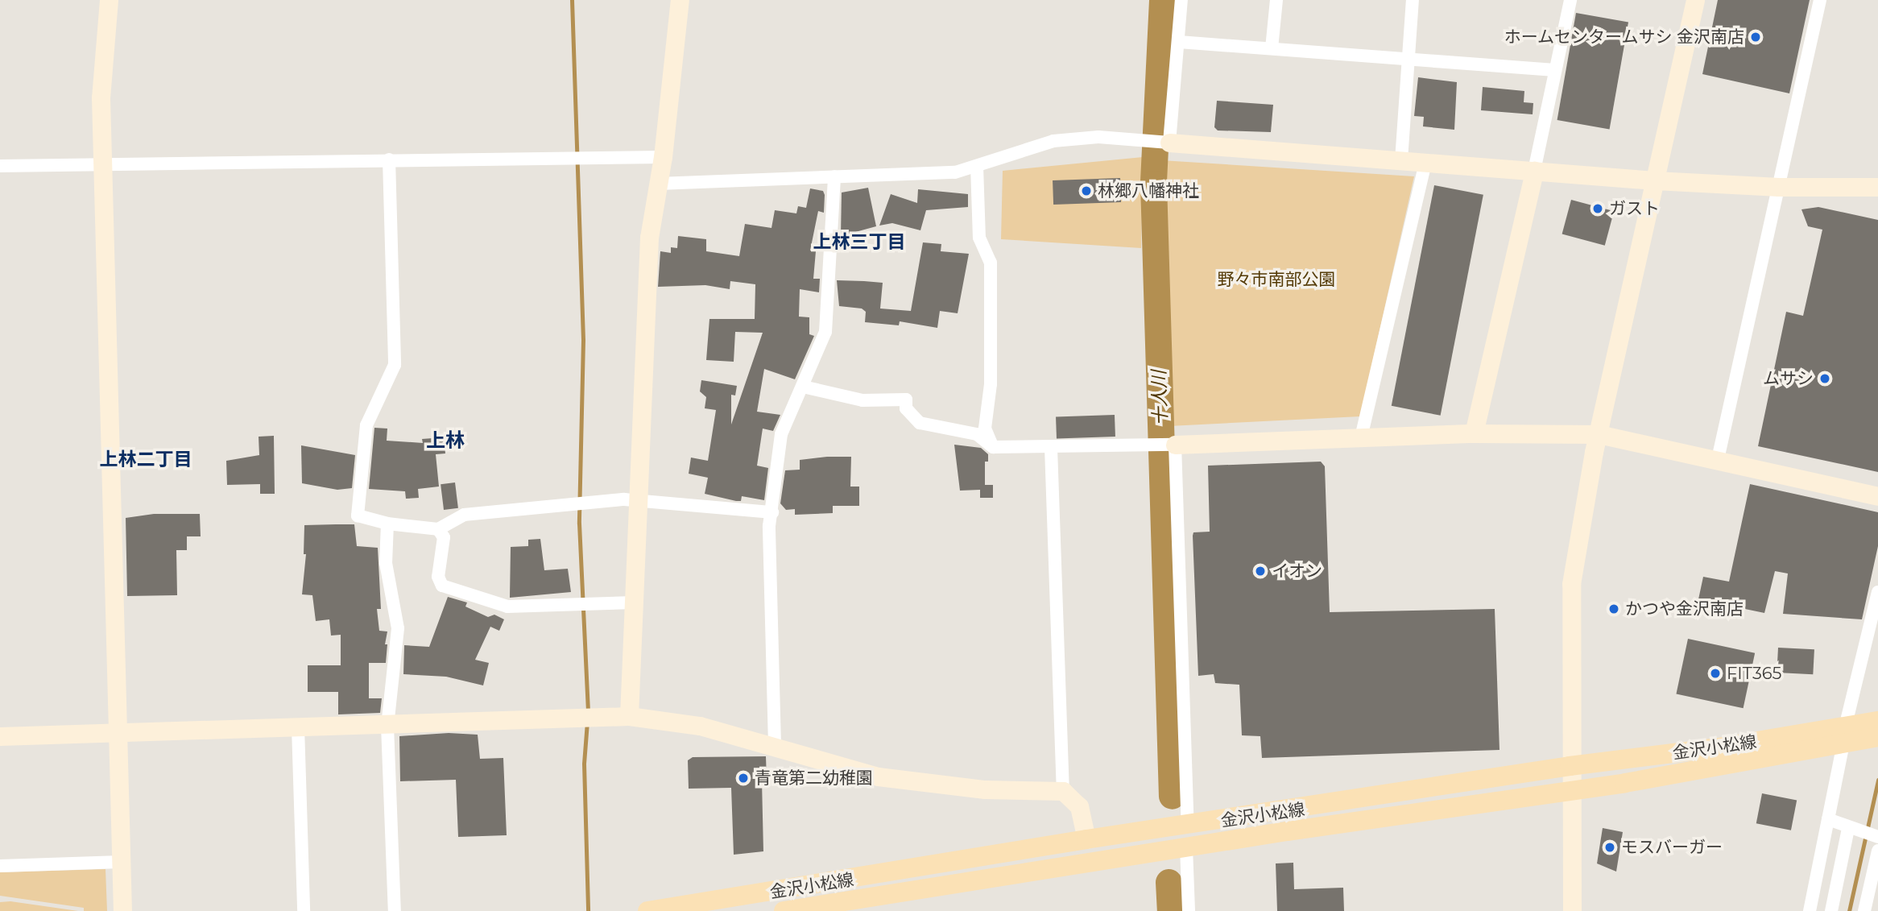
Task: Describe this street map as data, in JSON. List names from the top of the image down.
{
  "streets": {
    "main road": ["金沢小松線"]
  },
  "districts": ["上林三丁目", "上林", "上林二丁目"],
  "water": ["十人川"],
  "parks": ["野々市南部公園"],
  "places": [
    "ホームセンタームサシ 金沢南店",
    "林郷八幡神社",
    "ガスト",
    "ムサシ",
    "イオン",
    "かつや金沢南店",
    "FIT365",
    "青竜第二幼稚園",
    "モスバーガー"
  ]
}
